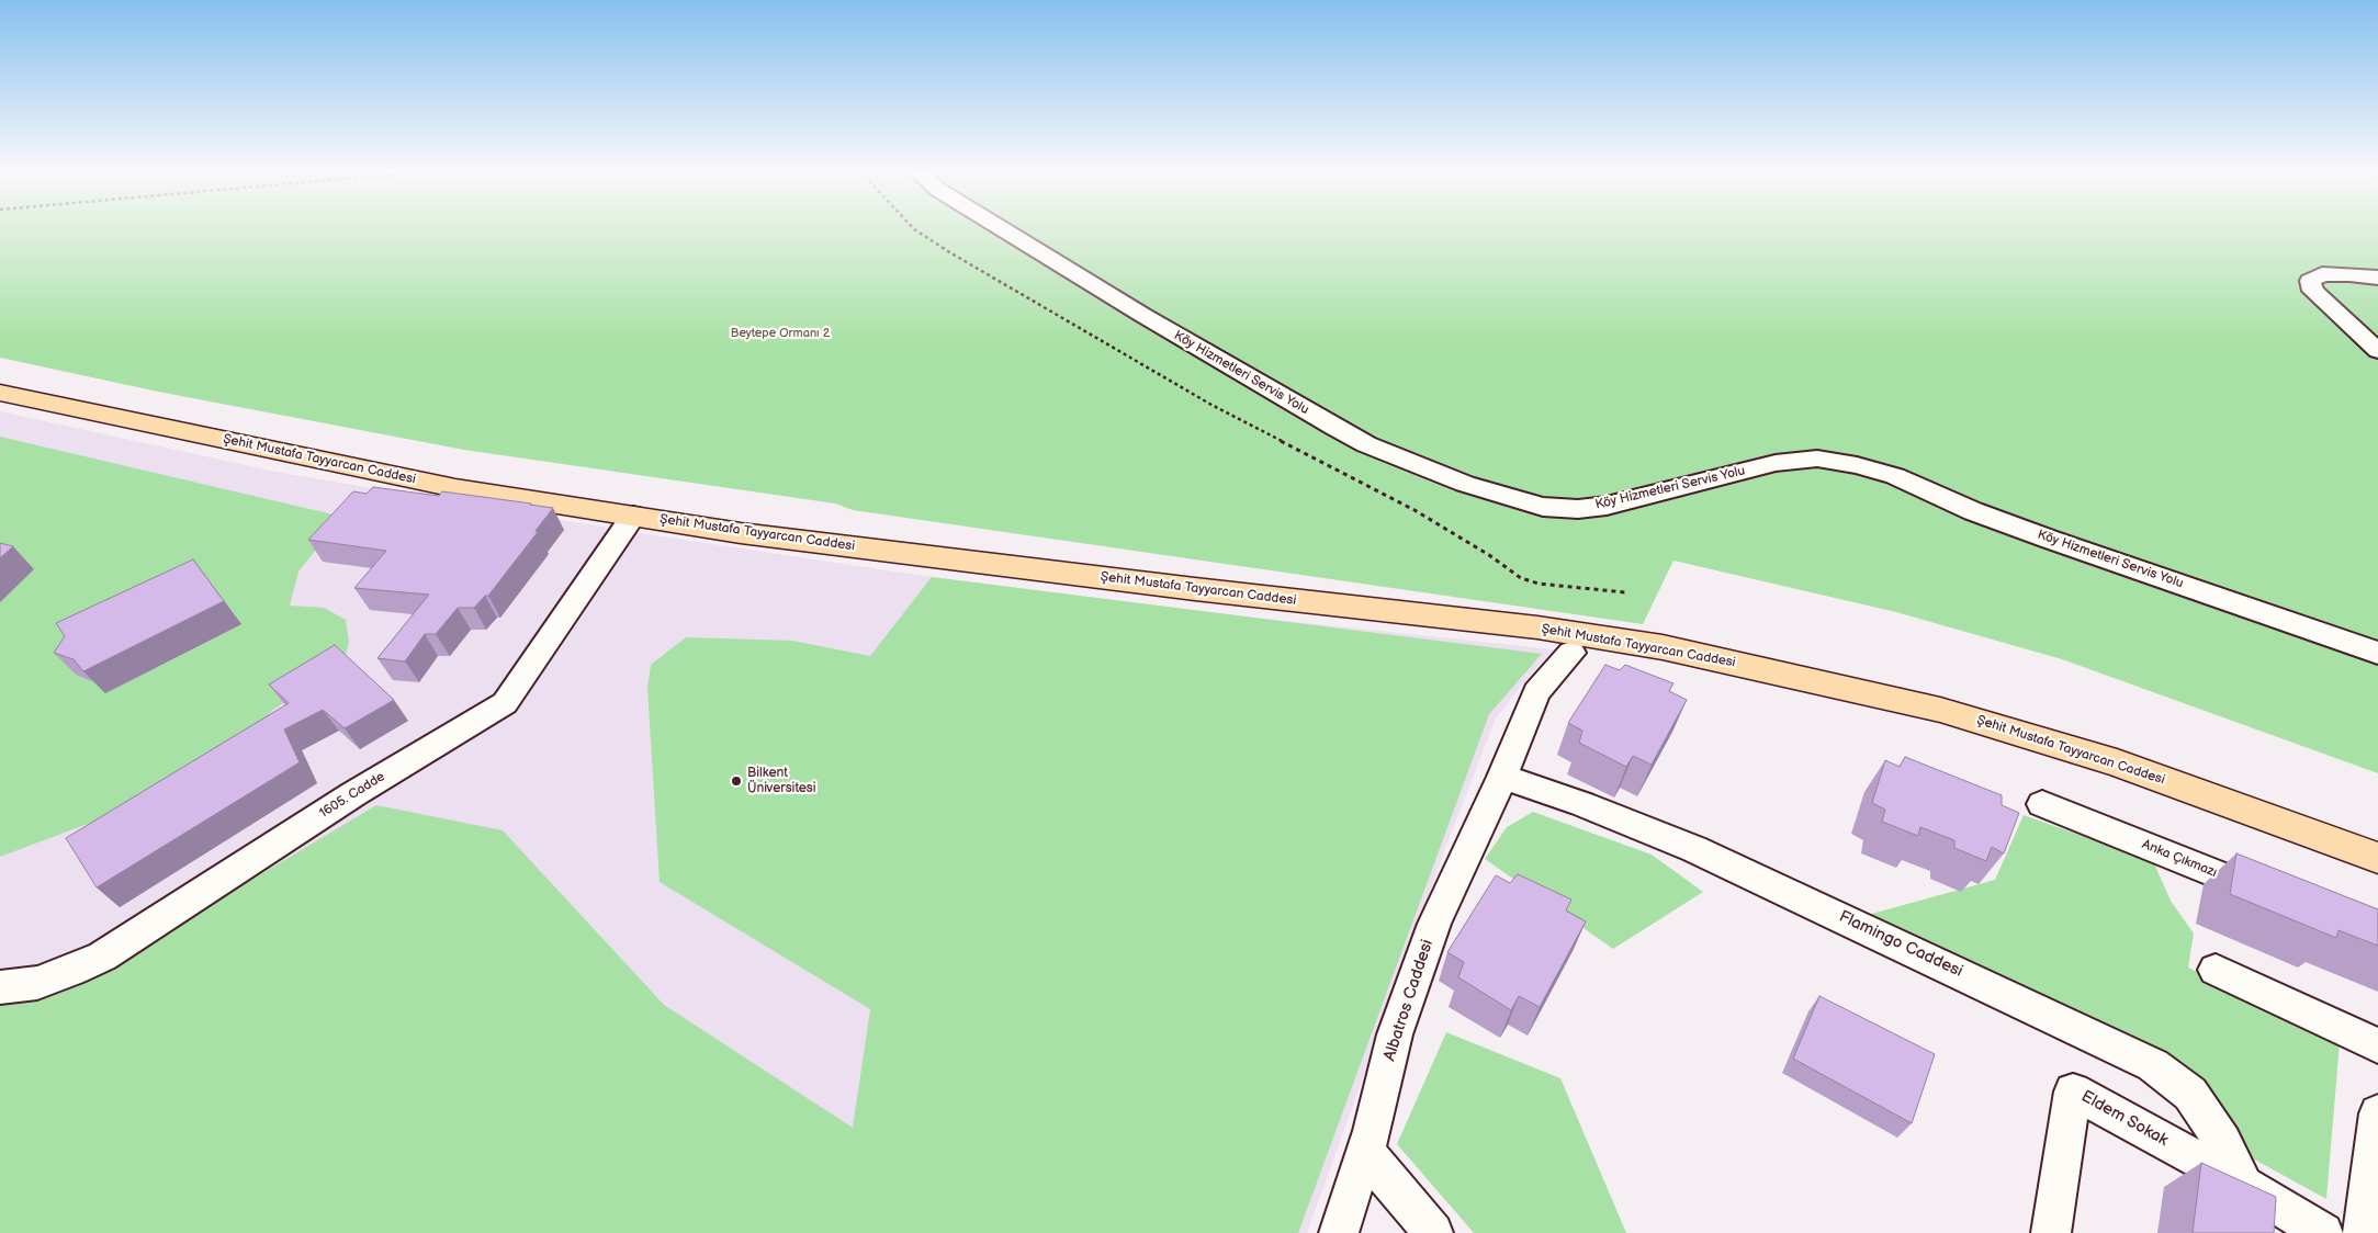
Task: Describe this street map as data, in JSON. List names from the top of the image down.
{
  "streets": {
    "main road": ["Şehit Mustafa Tayyarcan Caddesi"],
    "street": [
      "Köy Hizmetleri Servis Yolu",
      "1605. Cadde",
      "Anka Çıkmazı",
      "Flamingo Caddesi",
      "Albatros Caddesi",
      "Eldem Sokak"
    ]
  },
  "crossings": [
    ["Şehit Mustafa Tayyarcan Caddesi", "1605. Cadde"],
    ["Flamingo Caddesi", "Albatros Caddesi"],
    ["Flamingo Caddesi", "Eldem Sokak"]
  ],
  "parks": ["Beytepe Ormanı 2"],
  "places": ["Bilkent Üniversitesi"]
}
